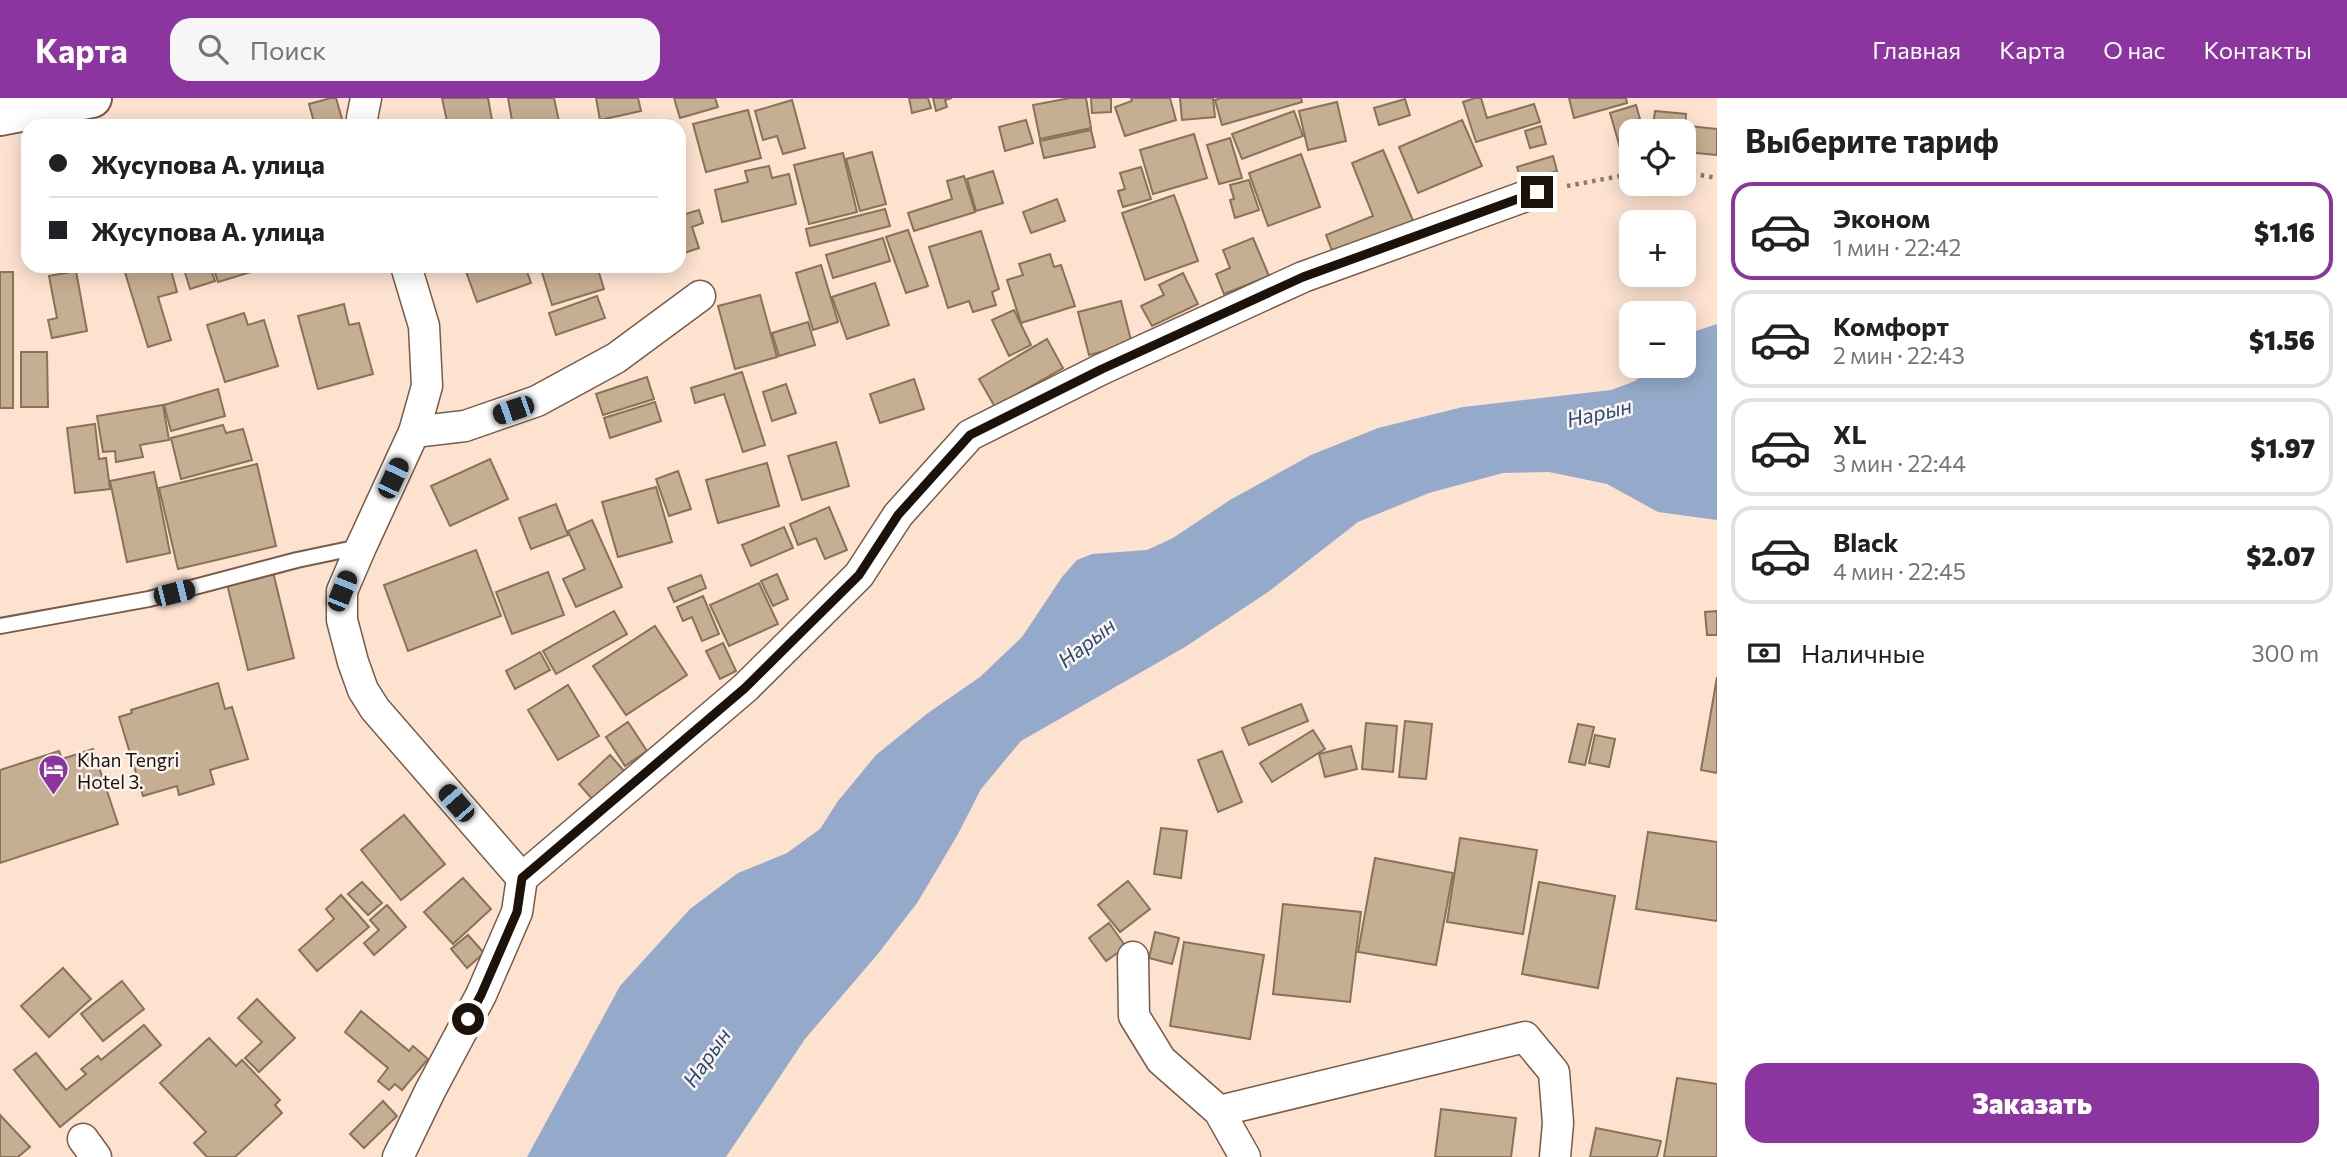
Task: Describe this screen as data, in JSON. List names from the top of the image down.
{
  "water": ["Нарын"],
  "places": {
    "hotel": ["Khan Tengri Hotel 3."]
  },
  "page": {
    "header": "Карта",
    "search": "Поиск",
    "nav": [
      "Главная",
      "Карта",
      "О нас",
      "Контакты"
    ],
    "heading": "Выберите тариф",
    "map_buttons": ["+", "−"],
    "banner": ["Жусупова А. улица", "Жусупова А. улица"],
    "list": [
      {
        "name": "Эконом",
        "note": "1 мин · 22:42",
        "value": "$1.16"
      },
      {
        "name": "Комфорт",
        "note": "2 мин · 22:43",
        "value": "$1.56"
      },
      {
        "name": "XL",
        "note": "3 мин · 22:44",
        "value": "$1.97"
      },
      {
        "name": "Black",
        "note": "4 мин · 22:45",
        "value": "$2.07"
      }
    ],
    "pay": ["Наличные", "300 m"],
    "buttons": "Заказать"
  }
}
